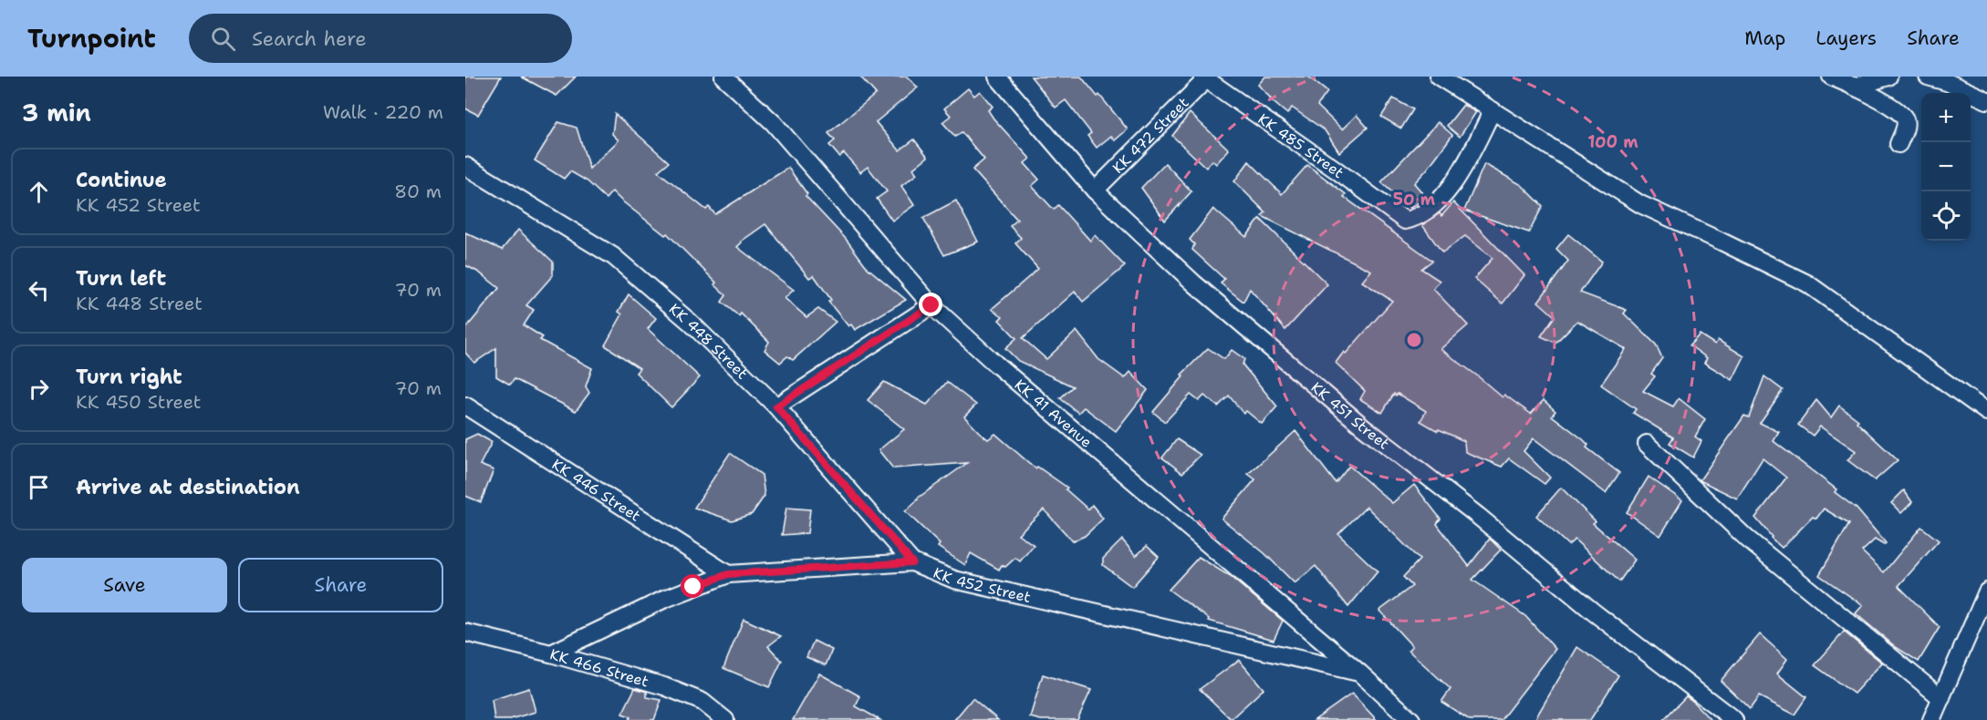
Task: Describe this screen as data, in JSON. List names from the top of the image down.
{
  "streets": {
    "street": [
      "KK 472 Street",
      "KK 485 Street",
      "KK 448 Street",
      "KK 41 Avenue",
      "KK 451 Street",
      "KK 446 Street",
      "KK 452 Street",
      "KK 466 Street"
    ]
  },
  "crossings": [
    ["KK 472 Street", "KK 485 Street"],
    ["KK 472 Street", "KK 451 Street"],
    ["KK 448 Street", "KK 452 Street"],
    ["KK 41 Avenue", "KK 452 Street"],
    ["KK 446 Street", "KK 452 Street"],
    ["KK 452 Street", "KK 466 Street"]
  ],
  "page": {
    "header": "Turnpoint",
    "search": "Search here",
    "nav": ["Map", "Layers", "Share"],
    "heading": ["3 min", "Walk · 220 m"],
    "map_buttons": ["+", "−"],
    "list": [
      ["Continue", "KK 452 Street", "80 m"],
      ["Turn left", "KK 448 Street", "70 m"],
      ["Turn right", "KK 450 Street", "70 m"],
      "Arrive at destination"
    ],
    "buttons": ["Save", "Share"]
  },
  "rings": ["100 m", "50 m"]
}
